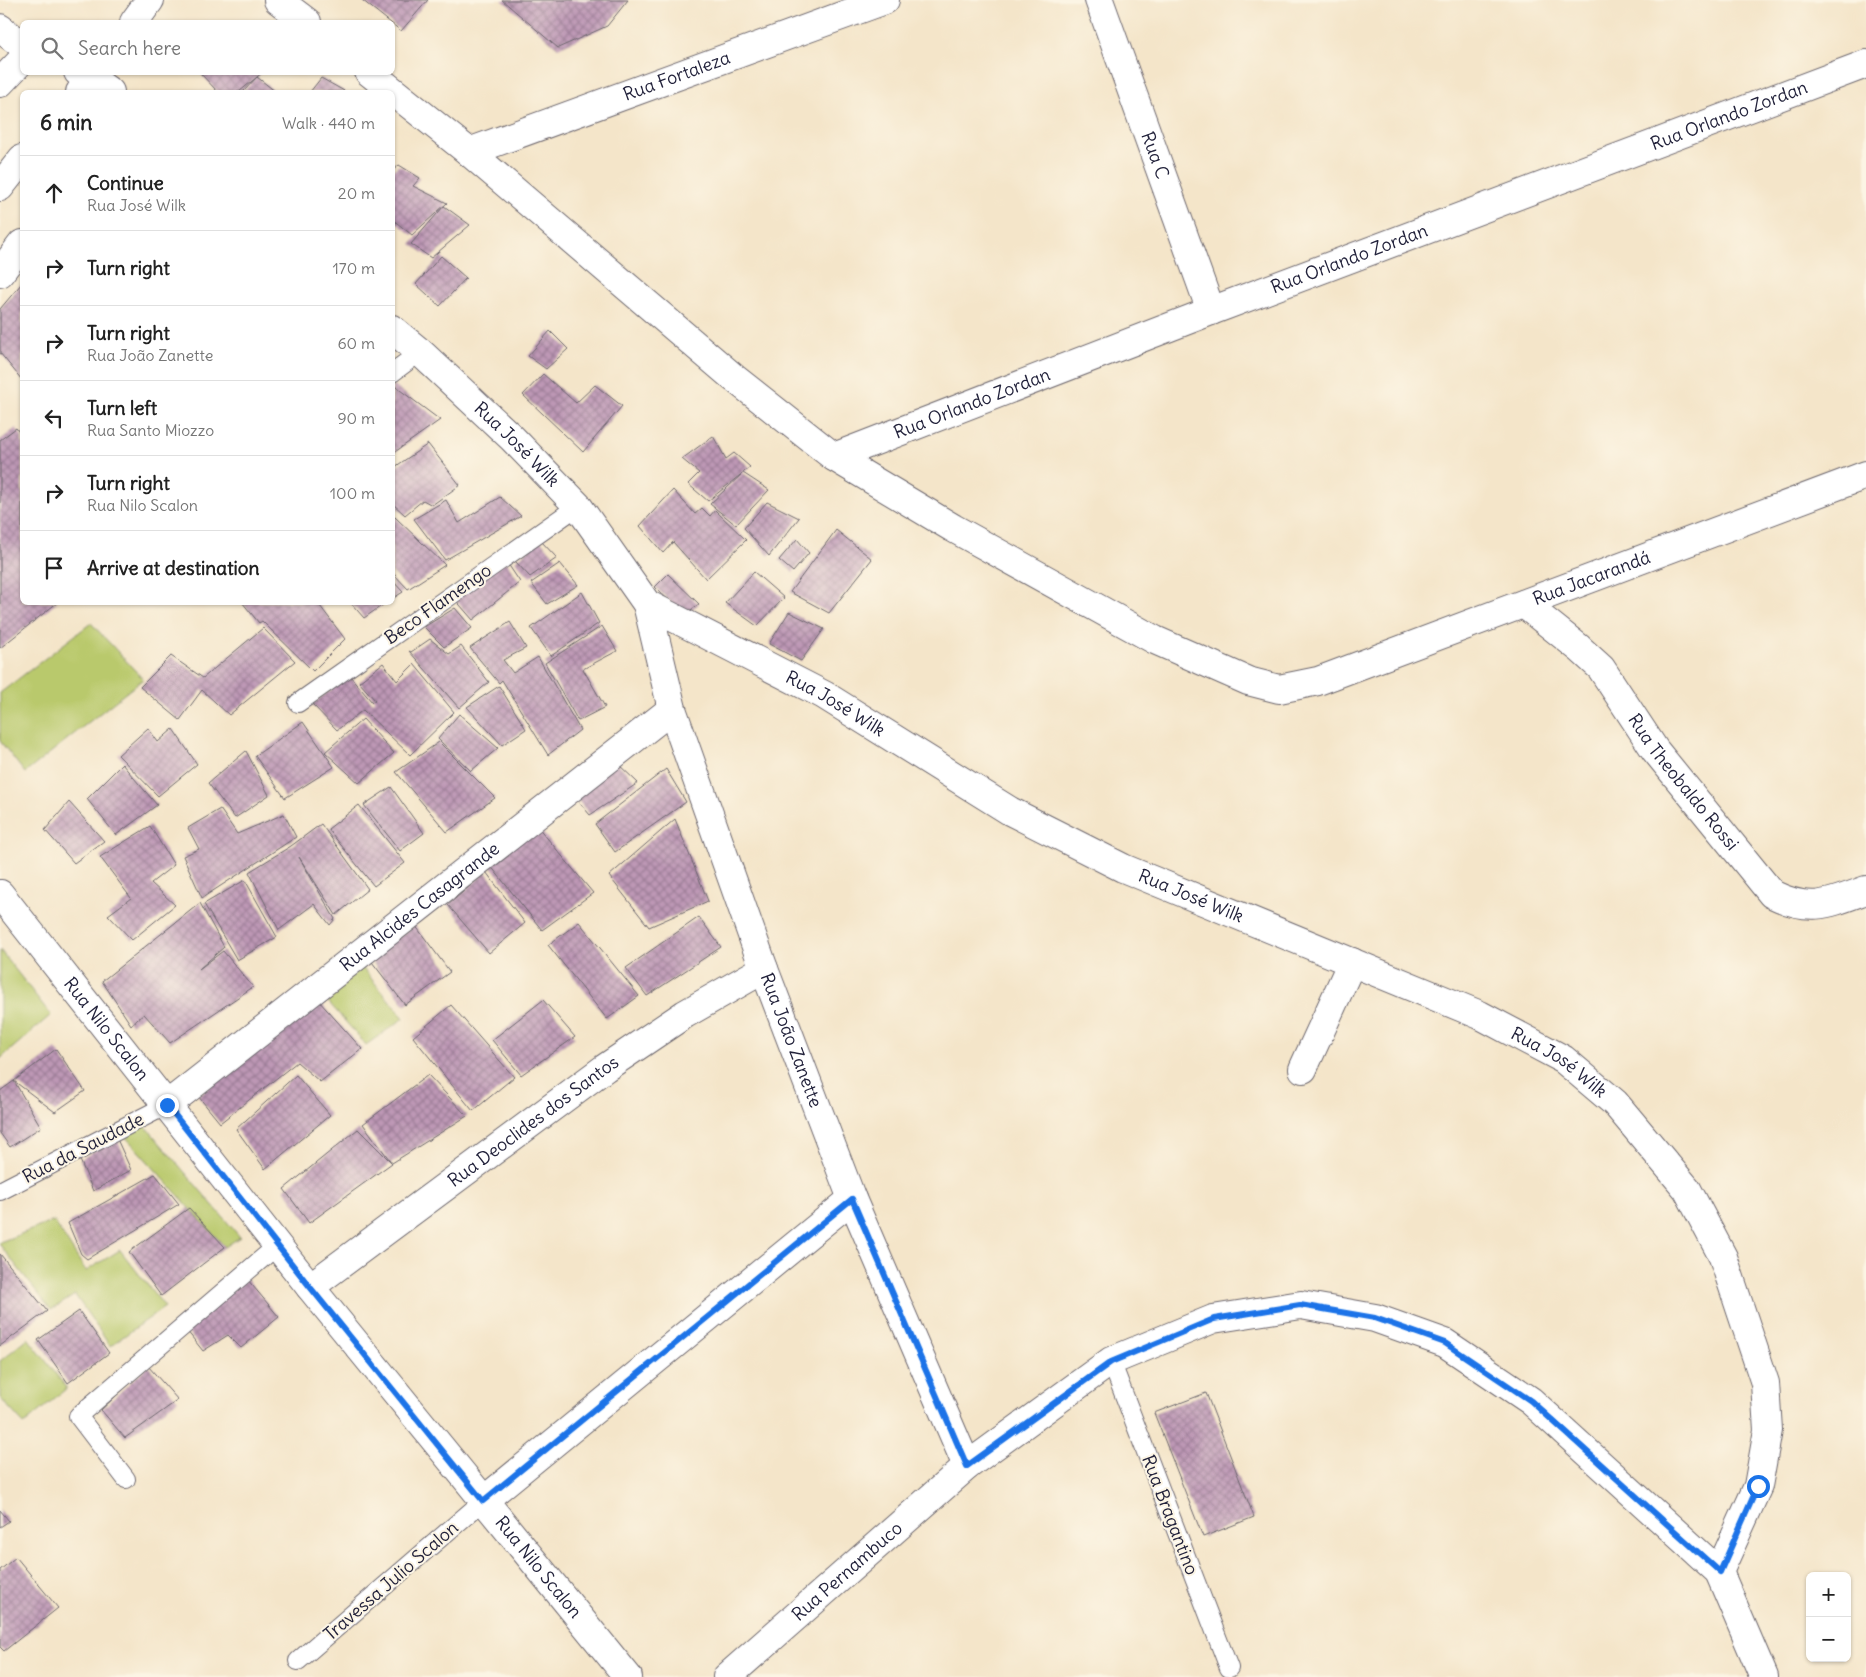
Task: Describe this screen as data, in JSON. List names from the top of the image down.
{
  "streets": {
    "street": [
      "Rua Fortaleza",
      "Rua Orlando Zordan",
      "Rua C",
      "Rua José Wilk",
      "Rua Jacarandá",
      "Rua Theobaldo Rossi",
      "Rua Alcides Casagrande",
      "Rua Nilo Scalon",
      "Rua João Zanette",
      "Rua Deoclides dos Santos",
      "Rua Pernambuco"
    ],
    "lane": [
      "Beco Flamengo",
      "Rua da Saudade",
      "Rua Bragantino",
      "Travessa Julio Scalon"
    ]
  },
  "crossings": [
    ["Rua Fortaleza", "Rua Jacarandá"],
    ["Rua Orlando Zordan", "Rua C"],
    ["Rua Orlando Zordan", "Rua Jacarandá"],
    ["Rua José Wilk", "Beco Flamengo"],
    ["Rua José Wilk", "Rua João Zanette"],
    ["Rua José Wilk", "Rua Pernambuco"],
    ["Rua Jacarandá", "Rua Theobaldo Rossi"],
    ["Rua Alcides Casagrande", "Rua Nilo Scalon"],
    ["Rua Alcides Casagrande", "Rua João Zanette"],
    ["Rua Alcides Casagrande", "Rua da Saudade"],
    ["Rua Nilo Scalon", "Rua Deoclides dos Santos"],
    ["Rua Nilo Scalon", "Rua da Saudade"],
    ["Rua Nilo Scalon", "Travessa Julio Scalon"],
    ["Rua João Zanette", "Rua Deoclides dos Santos"],
    ["Rua João Zanette", "Rua Pernambuco"],
    ["Rua Bragantino", "Rua Pernambuco"]
  ],
  "page": {
    "search": "Search here",
    "heading": ["6 min", "Walk · 440 m"],
    "list": [
      ["Continue", "Rua José Wilk", "20 m"],
      ["Turn right", "170 m"],
      ["Turn right", "Rua João Zanette", "60 m"],
      ["Turn left", "Rua Santo Miozzo", "90 m"],
      ["Turn right", "Rua Nilo Scalon", "100 m"],
      "Arrive at destination"
    ],
    "map_buttons": ["+", "−"]
  }
}
